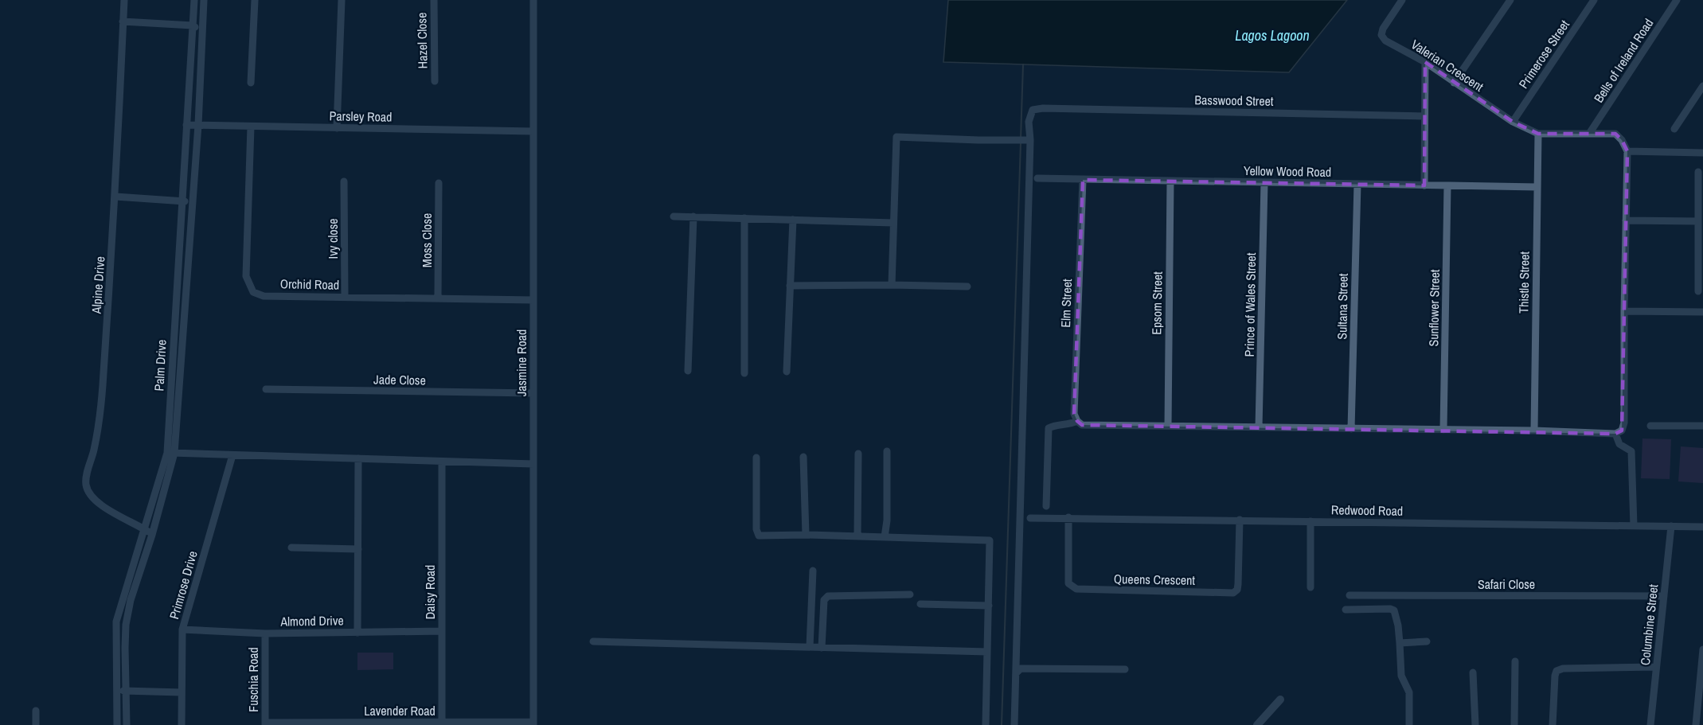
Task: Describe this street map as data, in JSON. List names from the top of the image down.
{
  "streets": {
    "street": [
      "Hazel Close",
      "Primerose Street",
      "Bells of Ireland Road",
      "Valerian Crescent",
      "Basswood Street",
      "Parsley Road",
      "Yellow Wood Road",
      "Ivy close",
      "Moss Close",
      "Thistle Street",
      "Orchid Road",
      "Alpine Drive",
      "Elm Street",
      "Epsom Street",
      "Prince of Wales Street",
      "Sultana Street",
      "Sunflower Street",
      "Jasmine Road",
      "Palm Drive",
      "Jade Close",
      "Redwood Road",
      "Queens Crescent",
      "Safari Close",
      "Primrose Drive",
      "Daisy Road",
      "Almond Drive",
      "Columbine Street",
      "Fuschia Road",
      "Lavender Road"
    ]
  },
  "crossings": [
    ["Primerose Street", "Valerian Crescent"],
    ["Valerian Crescent", "Thistle Street"],
    ["Parsley Road", "Orchid Road"],
    ["Parsley Road", "Jasmine Road"],
    ["Parsley Road", "Palm Drive"],
    ["Yellow Wood Road", "Thistle Street"],
    ["Yellow Wood Road", "Elm Street"],
    ["Yellow Wood Road", "Epsom Street"],
    ["Yellow Wood Road", "Prince of Wales Street"],
    ["Yellow Wood Road", "Sultana Street"],
    ["Yellow Wood Road", "Sunflower Street"],
    ["Ivy close", "Orchid Road"],
    ["Moss Close", "Orchid Road"],
    ["Orchid Road", "Jasmine Road"],
    ["Alpine Drive", "Palm Drive"],
    ["Jasmine Road", "Jade Close"],
    ["Jasmine Road", "Lavender Road"],
    ["Redwood Road", "Queens Crescent"],
    ["Redwood Road", "Columbine Street"],
    ["Safari Close", "Columbine Street"],
    ["Primrose Drive", "Almond Drive"],
    ["Daisy Road", "Almond Drive"],
    ["Daisy Road", "Lavender Road"],
    ["Almond Drive", "Fuschia Road"],
    ["Fuschia Road", "Lavender Road"]
  ],
  "water": ["Lagos Lagoon"]
}
